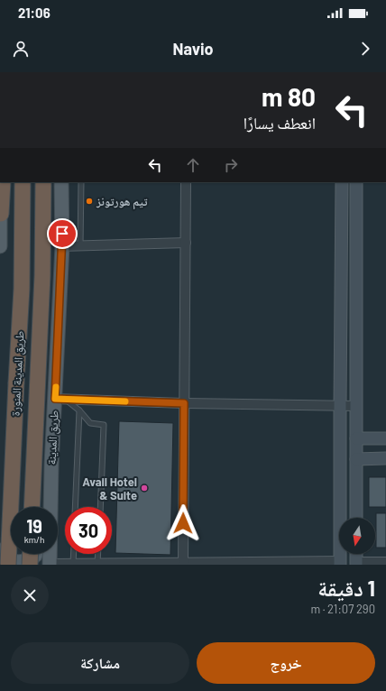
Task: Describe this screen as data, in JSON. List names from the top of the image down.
{
  "streets": {
    "highway": ["طريق المدينة المنورة"],
    "main road": ["طريق المدينة"]
  },
  "places": ["تيم هورتونز", "Avail Hotel & Suite"],
  "north": "bottom",
  "page": {
    "status": "21:06",
    "header": "Navio",
    "turn": ["80 m", "انعطف يسارًا"],
    "speed": "19 km/h",
    "limit": "30",
    "heading": ["1 دقيقة", "290 m · 21:07"],
    "buttons": ["خروج", "مشاركة"]
  }
}
